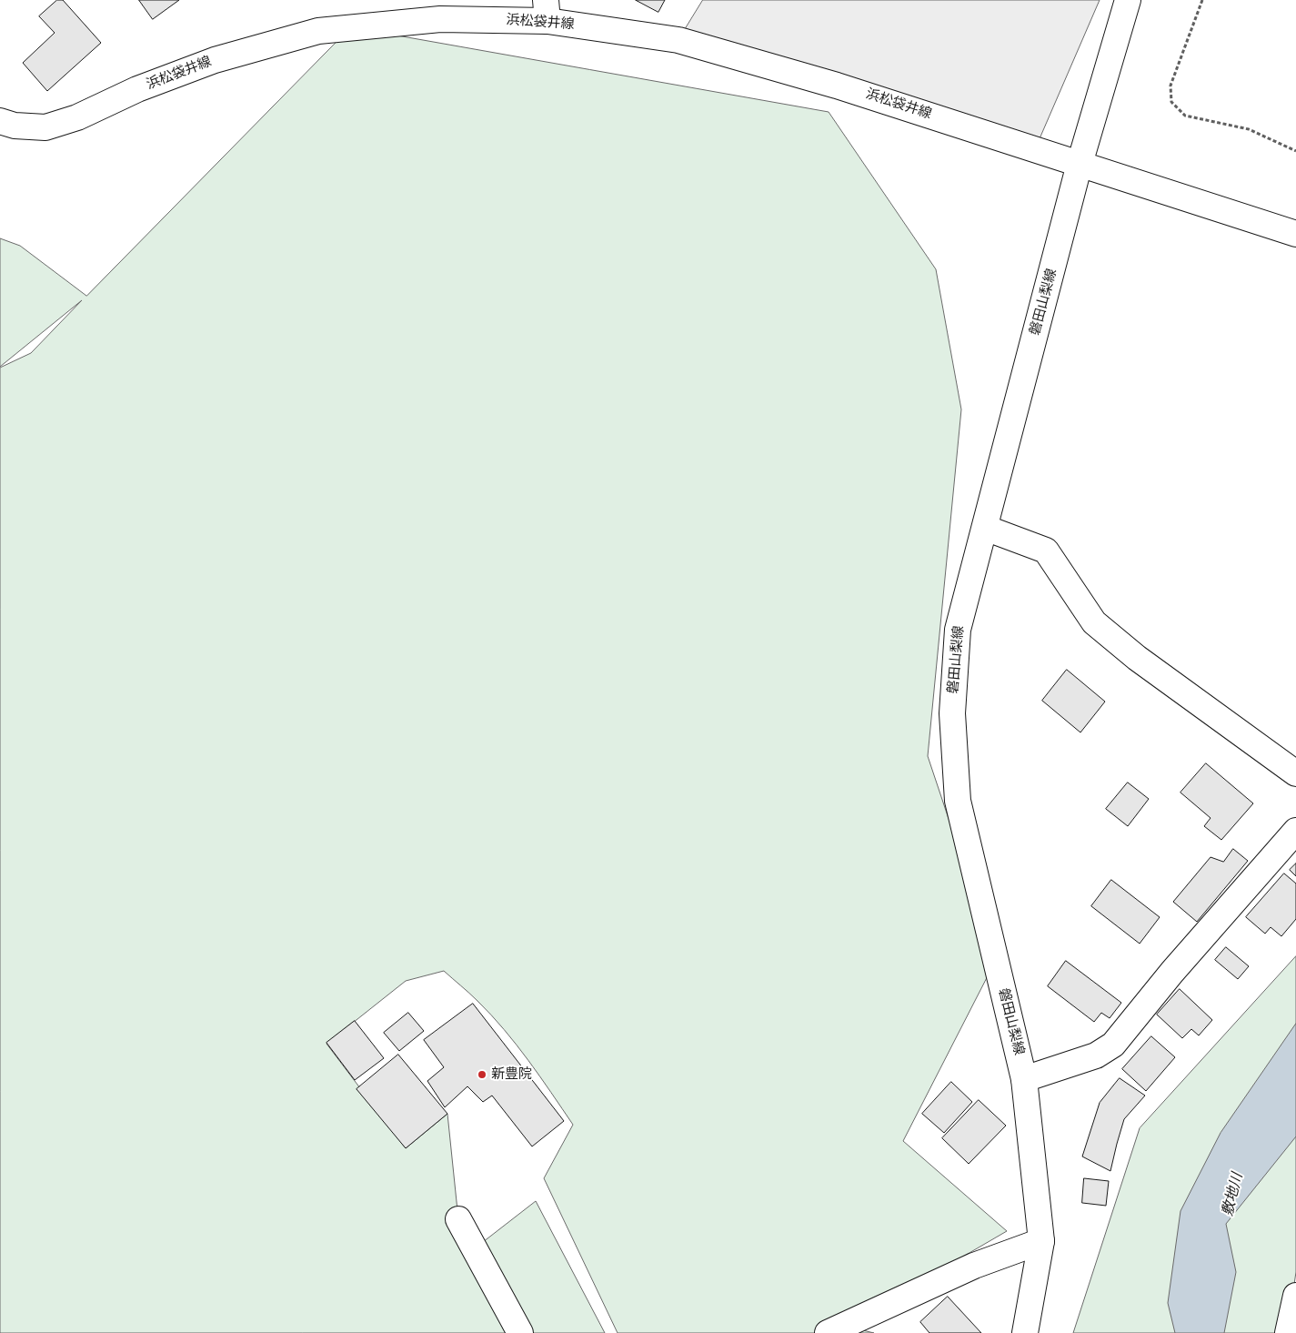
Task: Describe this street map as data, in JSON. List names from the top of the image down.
{
  "streets": {
    "main road": ["浜松袋井線", "磐田山梨線"]
  },
  "crossings": [
    ["浜松袋井線", "磐田山梨線"]
  ],
  "water": ["敷地川"],
  "places": ["新豊院"]
}
